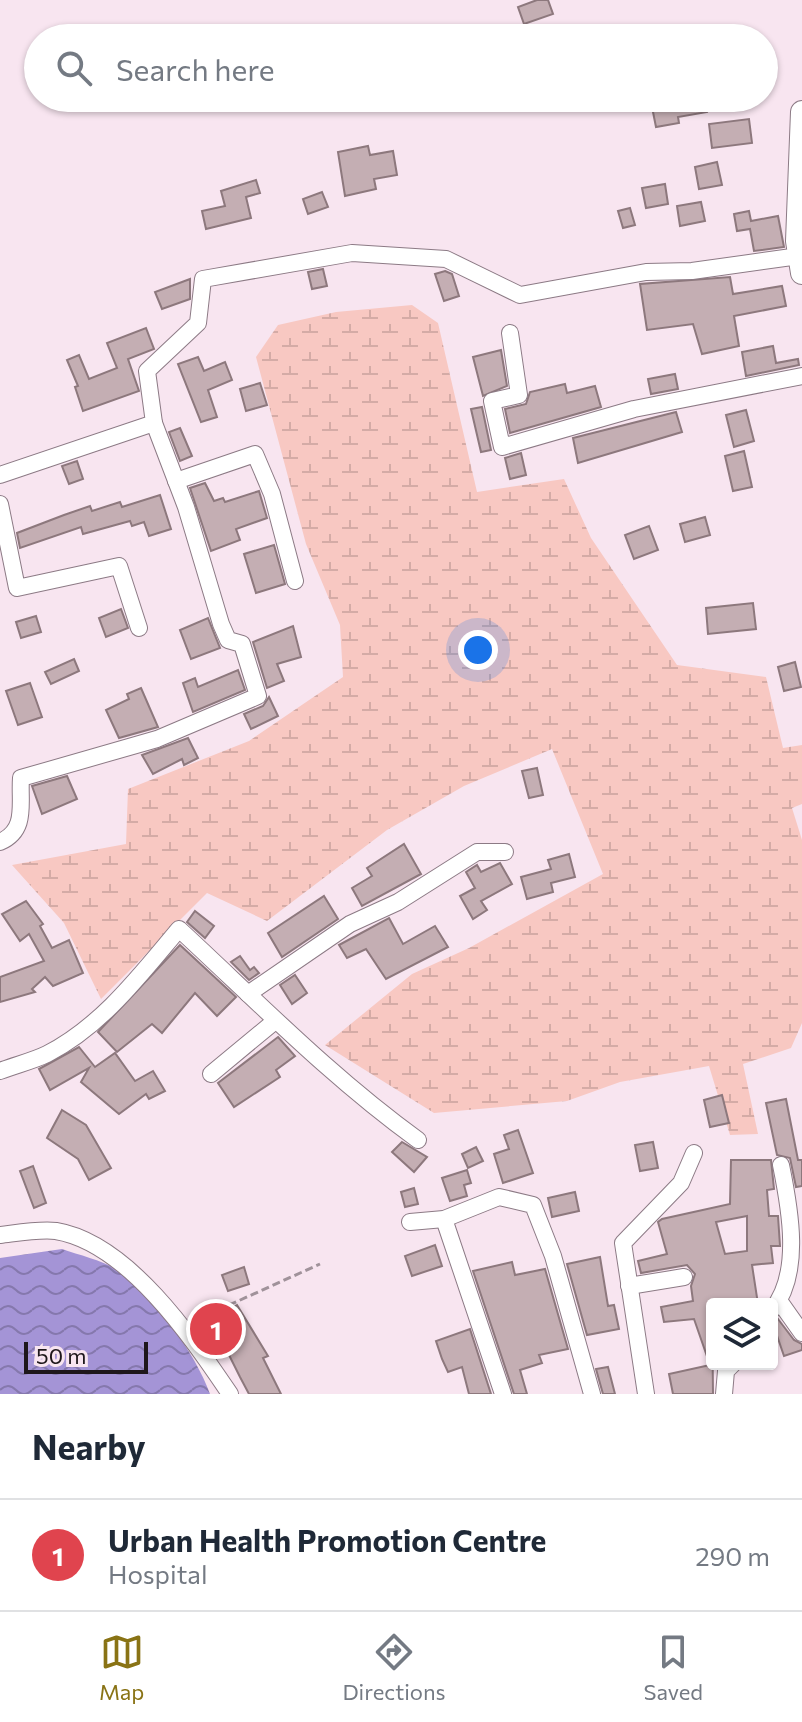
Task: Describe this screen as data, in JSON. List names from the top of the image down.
{
  "scale_bar": "50 m",
  "page": {
    "search": "Search here",
    "pins": "1",
    "scale": "50 m",
    "heading": "Nearby",
    "list": [
      {
        "mark": "1",
        "name": "Urban Health Promotion Centre",
        "note": "Hospital",
        "value": "290 m"
      }
    ],
    "nav": ["Map", "Directions", "Saved"]
  }
}
